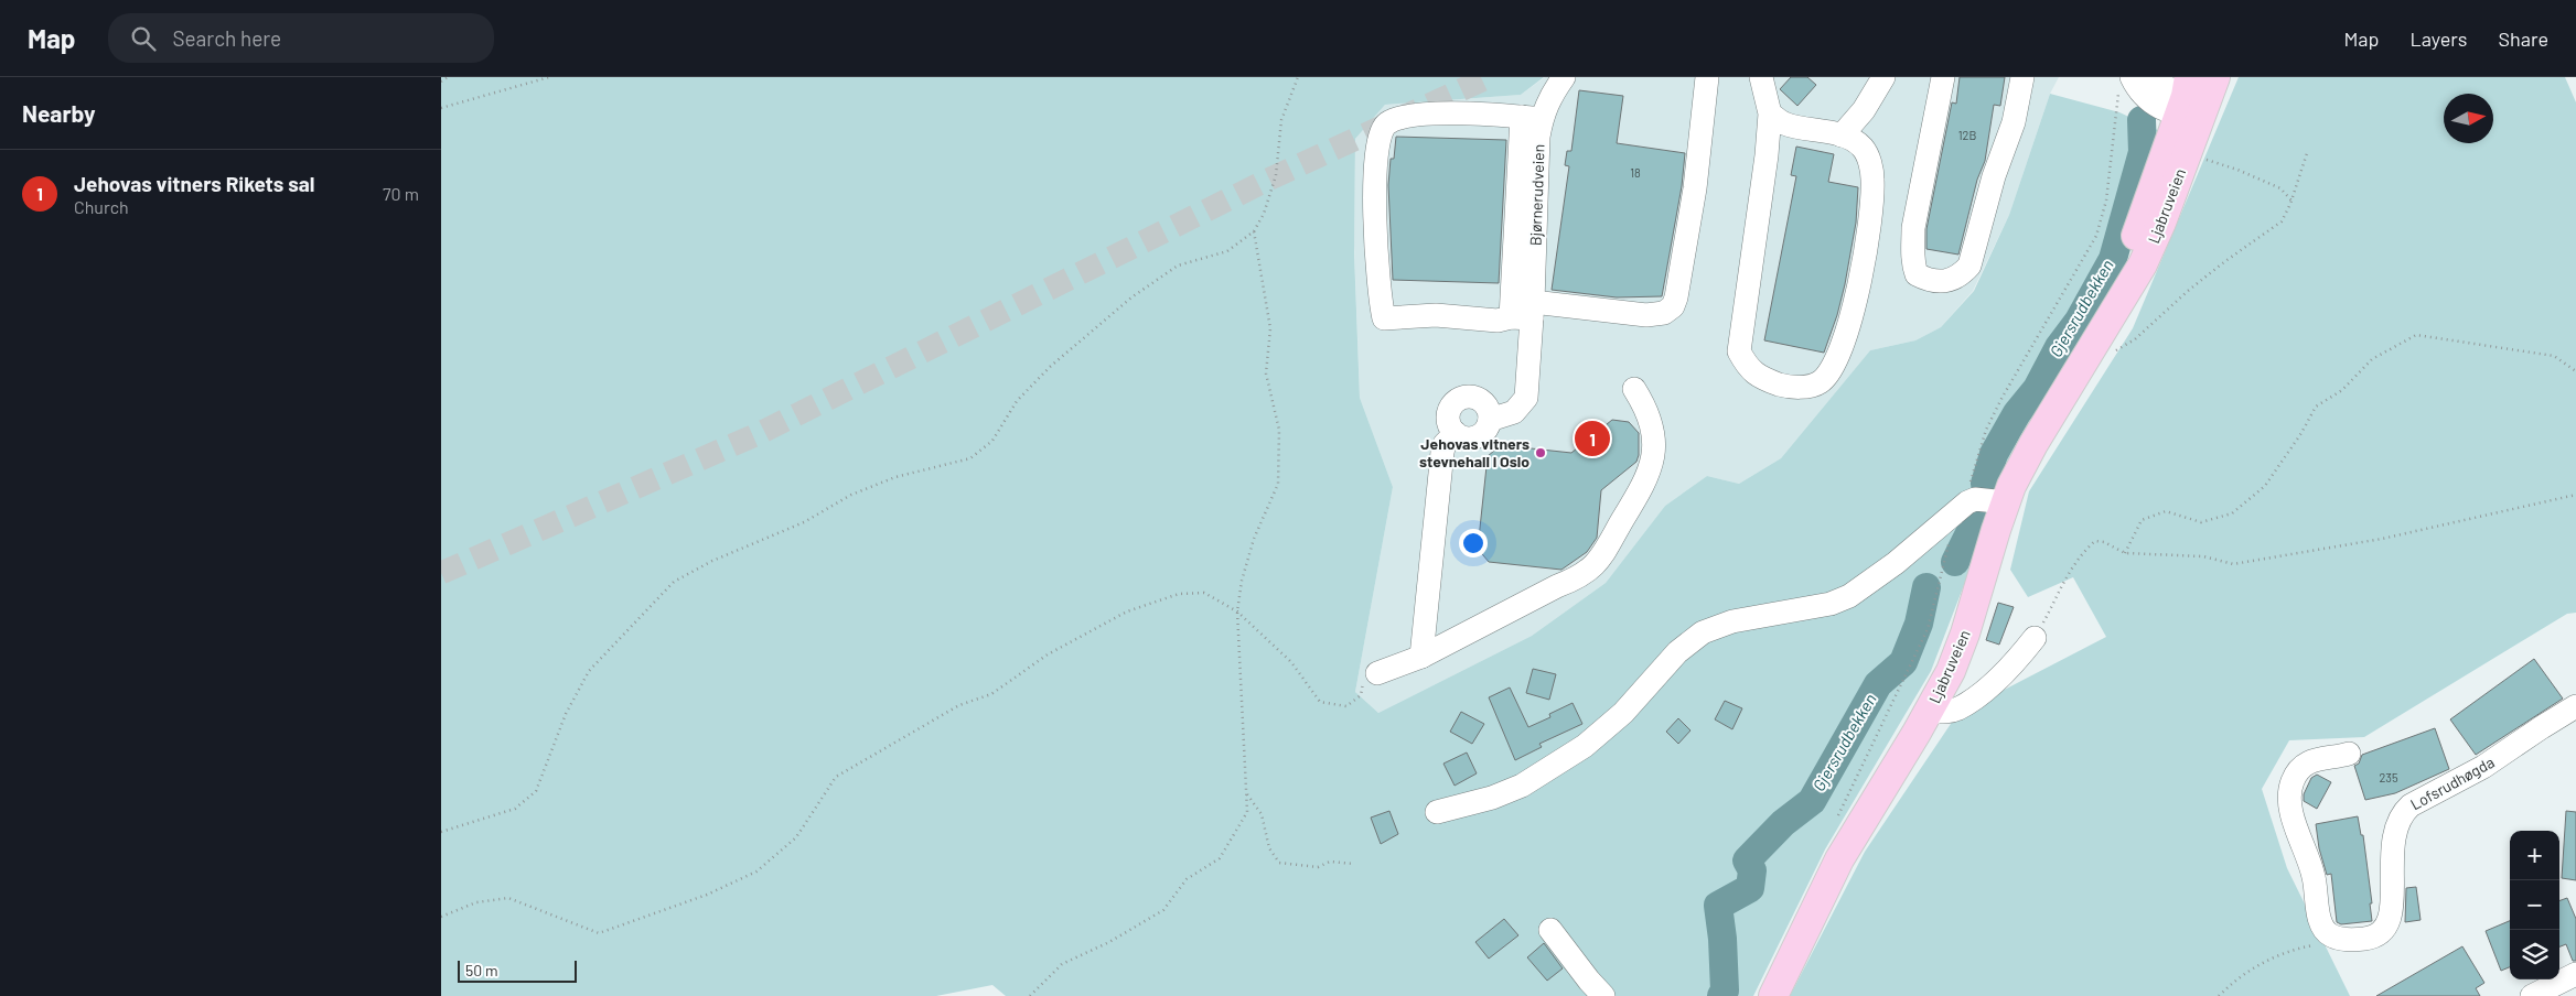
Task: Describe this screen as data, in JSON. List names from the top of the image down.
{
  "streets": {
    "main road": ["Ljabruveien"],
    "street": ["Bjørnerudveien", "Lofsrudhøgda"]
  },
  "water": ["Gjersrudbekken"],
  "places": ["Jehovas vitners stevnehall i Oslo"],
  "house_numbers": ["12B", "18", "235"],
  "scale_bar": "50 m",
  "north": "right",
  "page": {
    "header": "Map",
    "search": "Search here",
    "nav": ["Map", "Layers", "Share"],
    "heading": "Nearby",
    "list": [
      {
        "mark": "1",
        "name": "Jehovas vitners Rikets sal",
        "note": "Church",
        "value": "70 m"
      }
    ],
    "pins": "1",
    "map_buttons": ["+", "−"],
    "scale": "50 m"
  }
}
